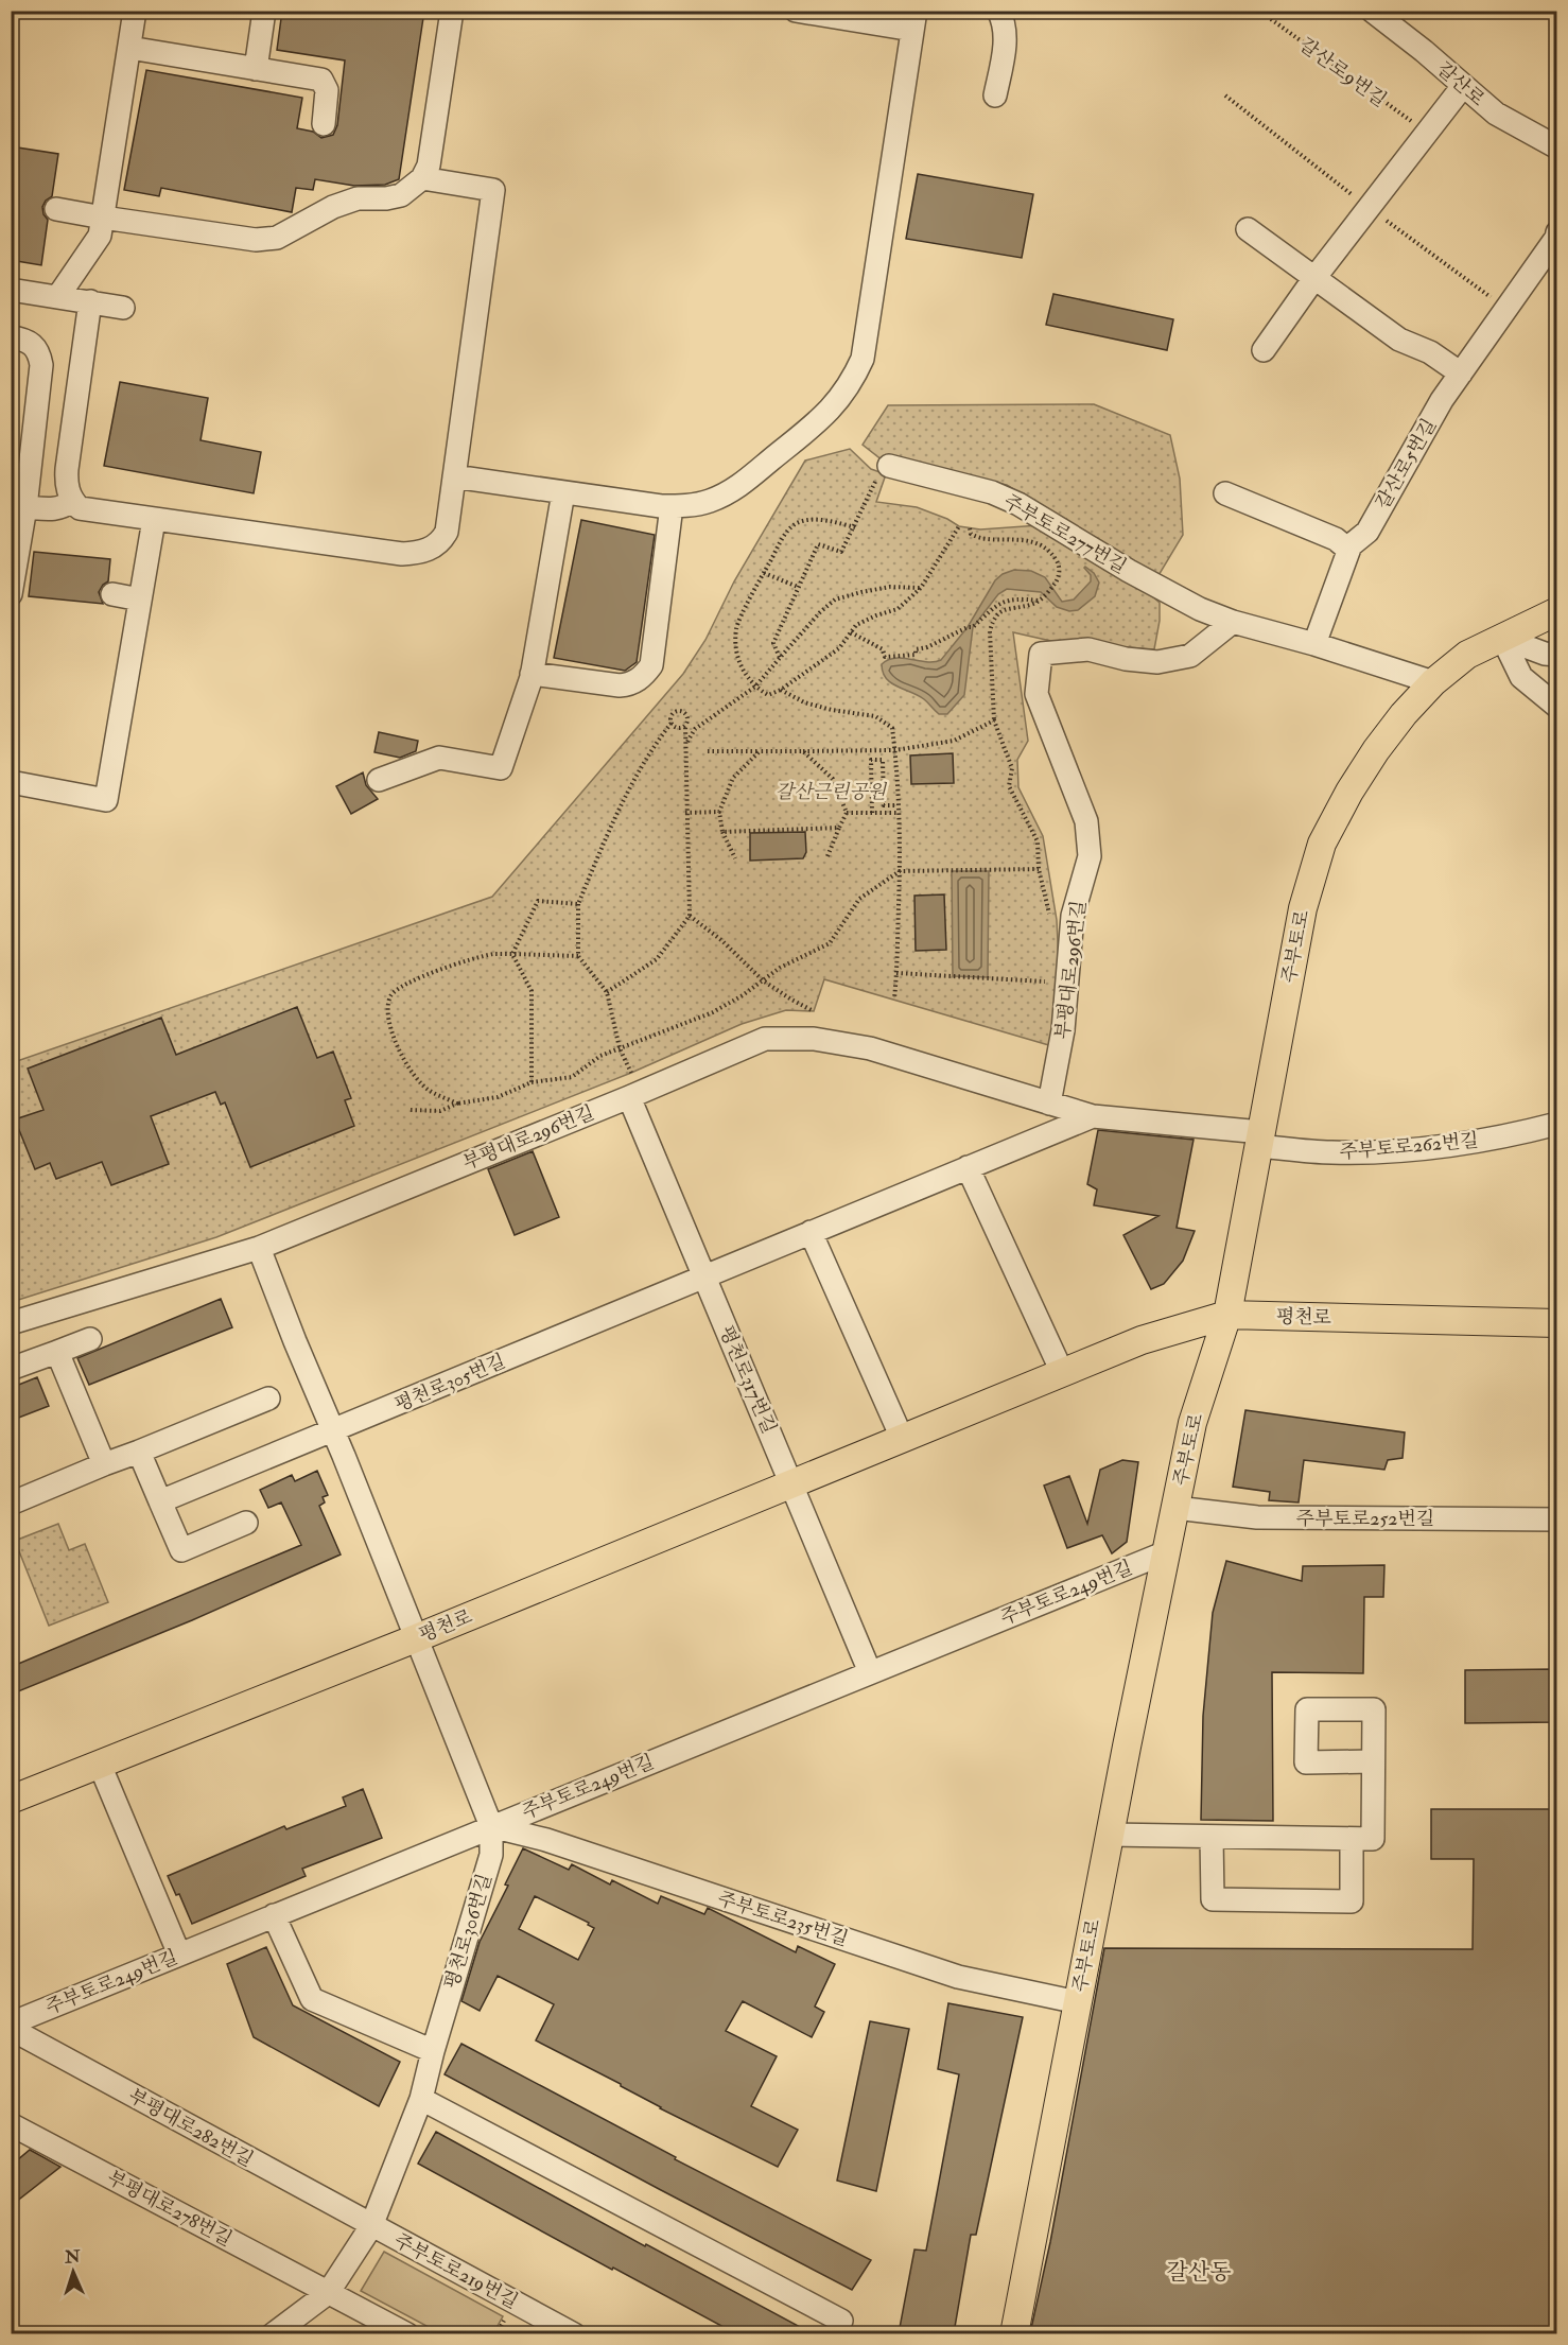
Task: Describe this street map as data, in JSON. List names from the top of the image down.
{
  "streets": {
    "main road": ["주부토로", "평천로"],
    "street": [
      "갈산로",
      "갈산로5번길",
      "주부토로277번길",
      "부평대로296번길",
      "주부토로262번길",
      "평천로317번길",
      "평천로305번길",
      "주부토로252번길",
      "주부토로249번길",
      "주부토로235번길",
      "평천로306번길",
      "부평대로282번길",
      "부평대로278번길",
      "주부토로219번길"
    ],
    "path": ["갈산로9번길"]
  },
  "crossings": [
    ["갈산로5번길", "주부토로277번길"],
    ["주부토로277번길", "주부토로"],
    ["주부토로277번길", "부평대로296번길"],
    ["주부토로", "부평대로296번길"],
    ["주부토로", "주부토로262번길"],
    ["주부토로", "평천로"],
    ["주부토로", "주부토로252번길"],
    ["주부토로", "주부토로249번길"],
    ["주부토로", "주부토로235번길"],
    ["부평대로296번길", "주부토로262번길"],
    ["부평대로296번길", "평천로317번길"],
    ["평천로", "평천로317번길"],
    ["평천로", "평천로306번길"],
    ["평천로317번길", "평천로305번길"],
    ["주부토로249번길", "주부토로235번길"],
    ["주부토로249번길", "평천로306번길"],
    ["주부토로235번길", "평천로306번길"],
    ["평천로306번길", "부평대로282번길"],
    ["평천로306번길", "부평대로278번길"],
    ["평천로306번길", "주부토로219번길"],
    ["부평대로282번길", "주부토로219번길"]
  ],
  "districts": ["갈산동"],
  "parks": ["갈산근린공원"],
  "north": "top"
}
